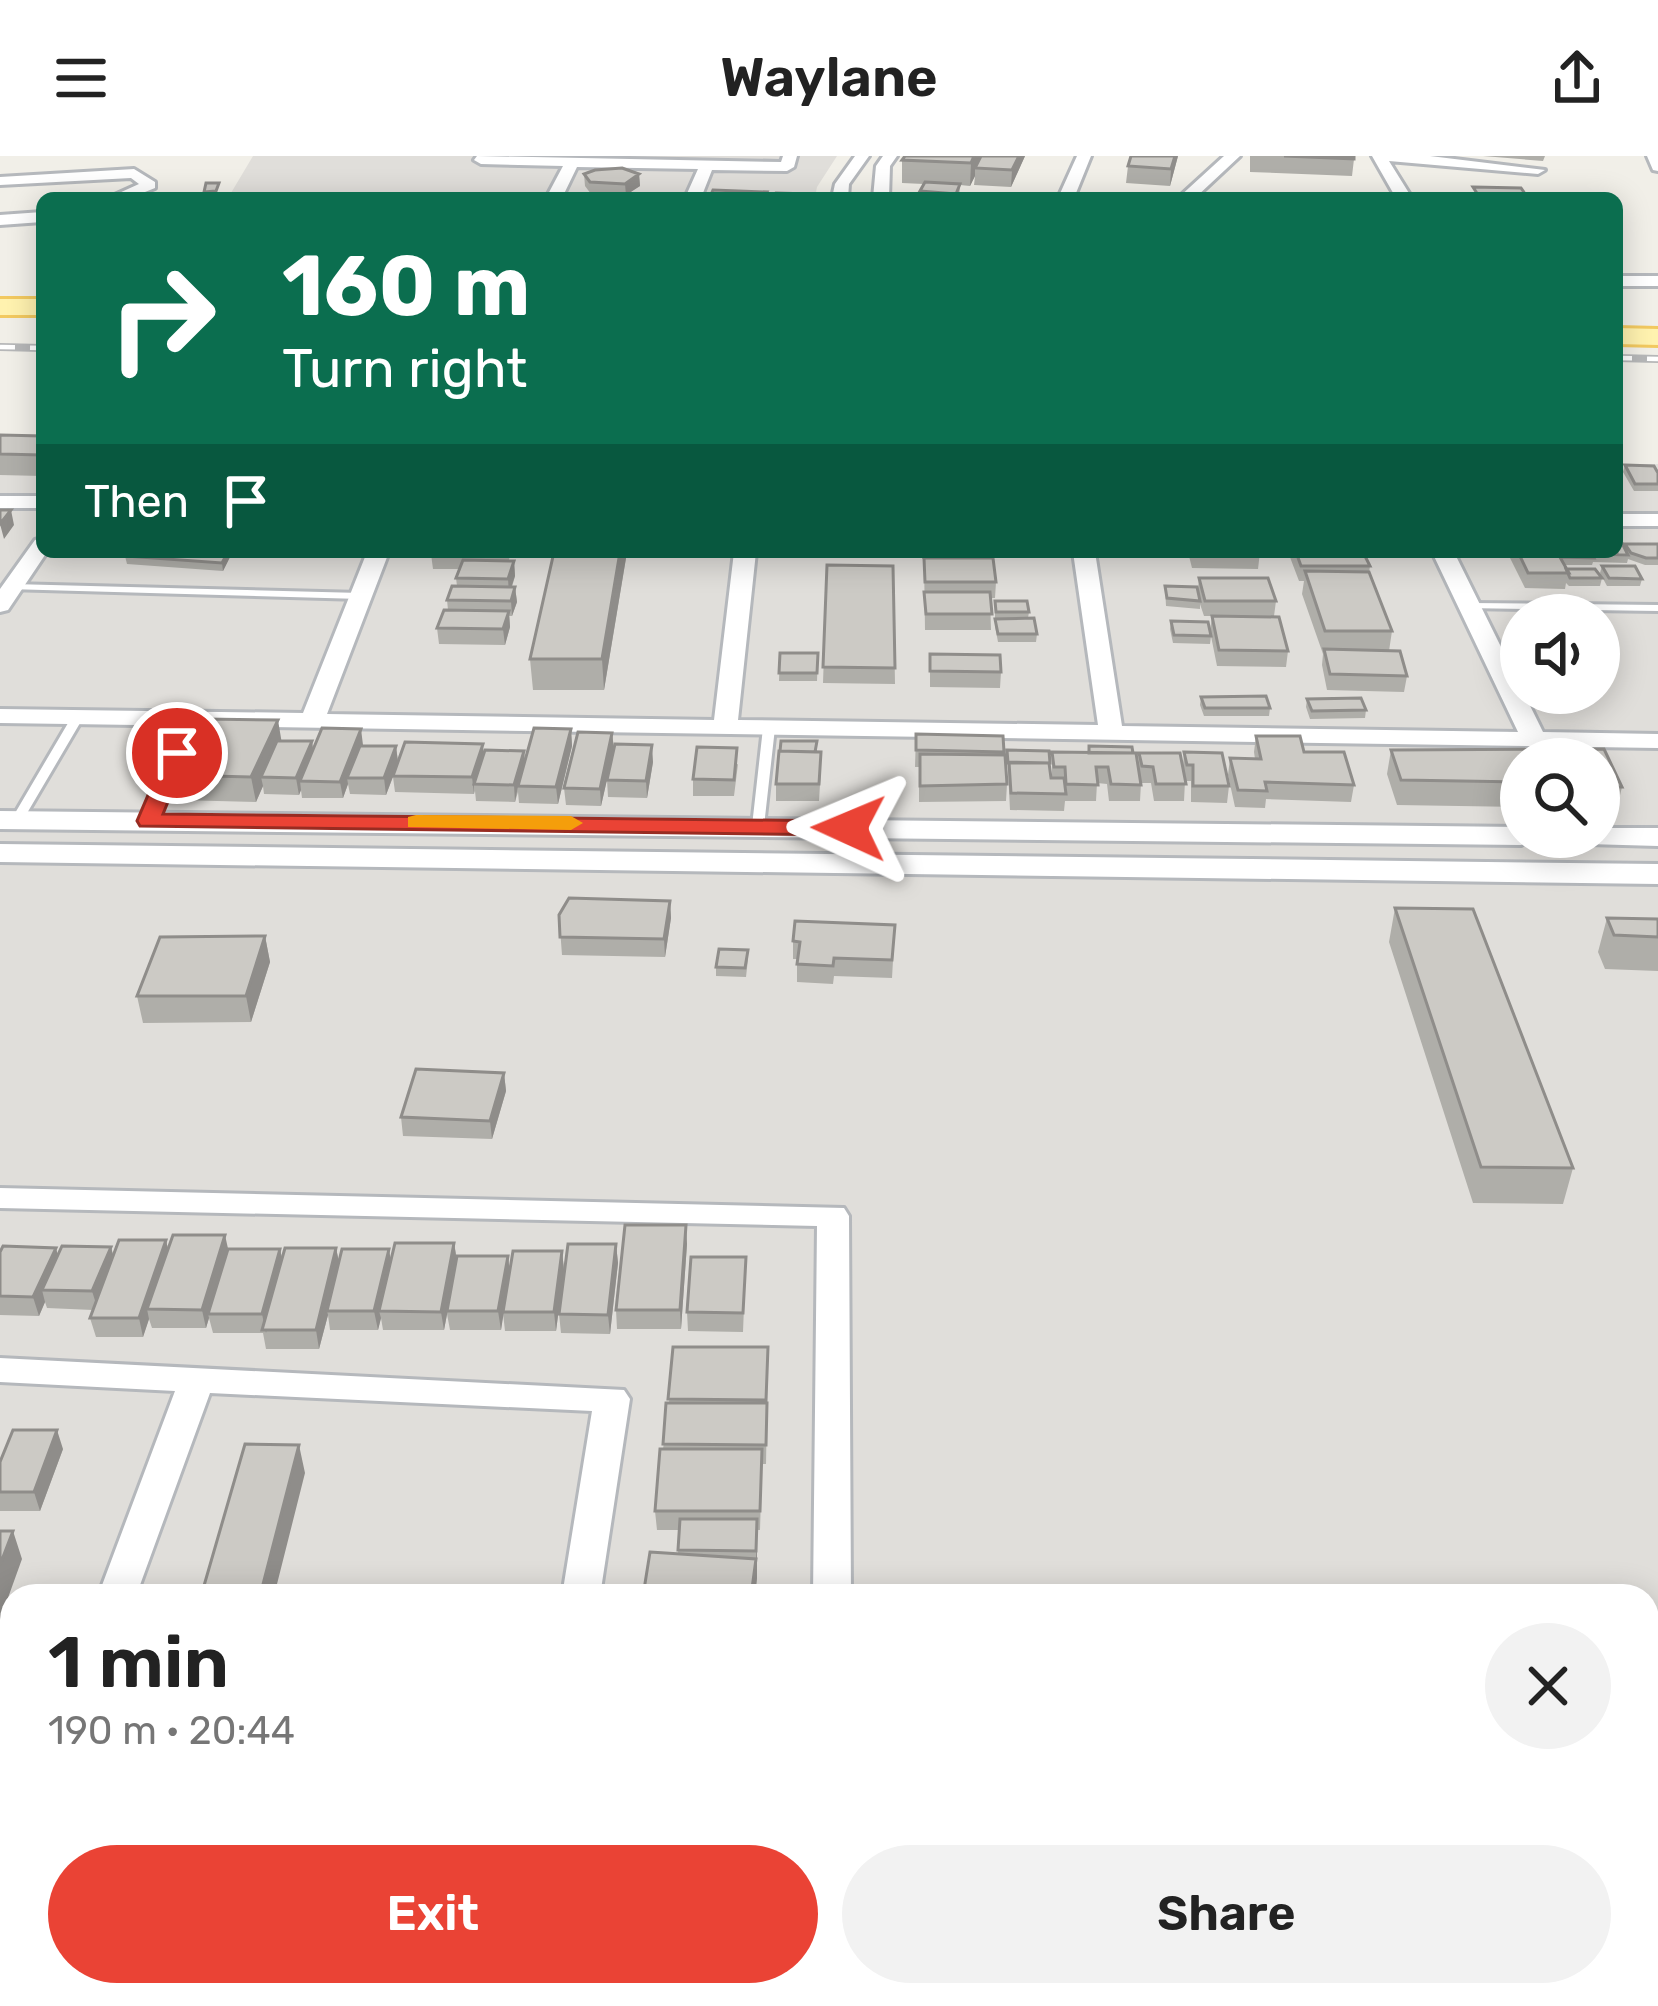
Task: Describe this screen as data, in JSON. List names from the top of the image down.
{
  "page": {
    "header": "Waylane",
    "turn": ["160 m", "Turn right"],
    "then": "Then",
    "heading": ["1 min", "190 m · 20:44"],
    "buttons": ["Exit", "Share"]
  }
}
